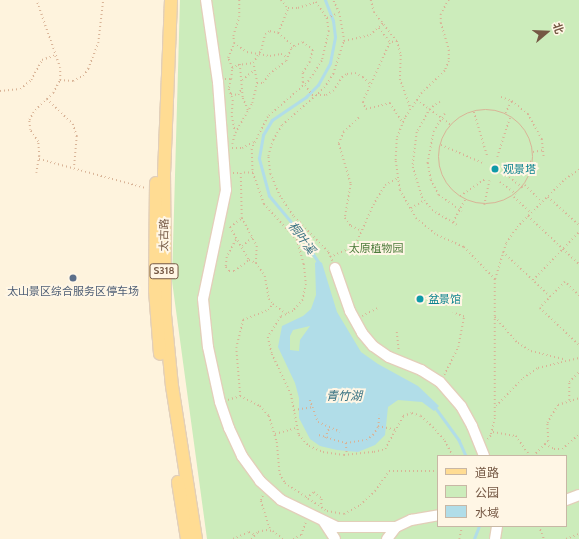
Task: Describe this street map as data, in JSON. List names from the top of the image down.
{
  "streets": {
    "main road": ["太古路", "S318"]
  },
  "water": ["桐叶溪", "青竹湖"],
  "parks": ["太原植物园"],
  "places": ["观景塔", "太山景区综合服务区停车场", "盆景馆"],
  "legend": ["道路", "公园", "水域"],
  "north": "right"
}
